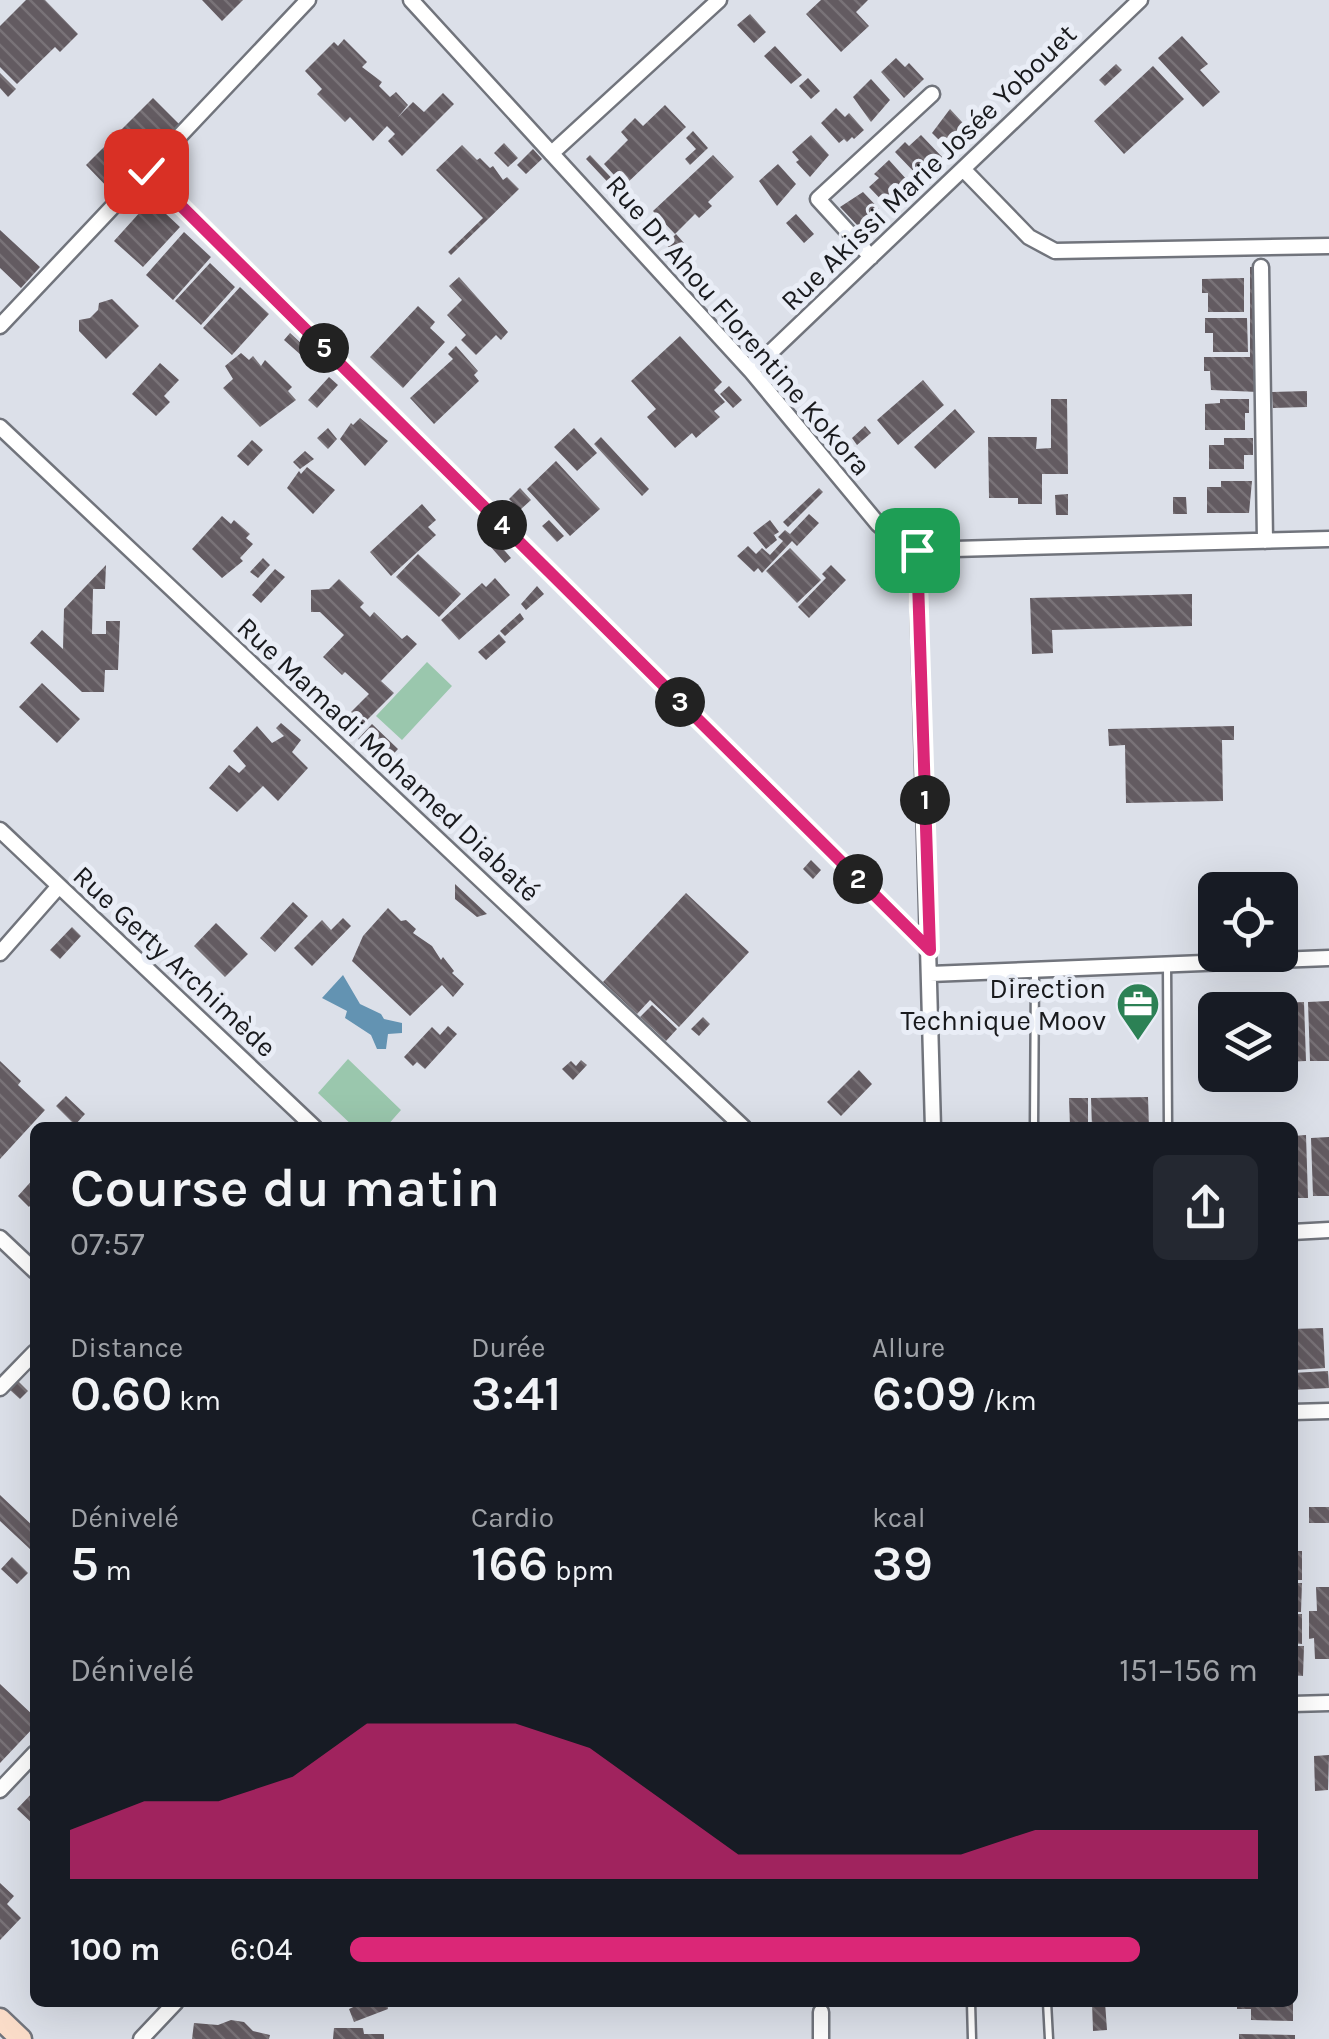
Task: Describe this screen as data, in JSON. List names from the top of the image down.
{
  "streets": {
    "street": [
      "Rue Akissi Marie Josée Yobouet",
      "Rue Dr Ahou Florentine Kokora",
      "Rue Mamadi Mohamed Diabaté",
      "Rue Gerty Archimède"
    ]
  },
  "crossings": [
    ["Rue Akissi Marie Josée Yobouet", "Rue Dr Ahou Florentine Kokora"]
  ],
  "places": {
    "office": ["Direction Technique Moov"]
  },
  "page": {
    "pins": [
      "5",
      "4",
      "3",
      "1",
      "2"
    ],
    "heading": ["Course du matin", "07:57"],
    "stats": [
      ["Distance", "0.60 km"],
      ["Durée", "3:41"],
      ["Allure", "6:09 /km"],
      ["Dénivelé", "5 m"],
      ["Cardio", "166 bpm"],
      ["kcal", "39"]
    ],
    "chart": ["Dénivelé", "151–156 m"],
    "list": [
      {
        "name": "100 m",
        "note": "6:04"
      }
    ]
  }
}
